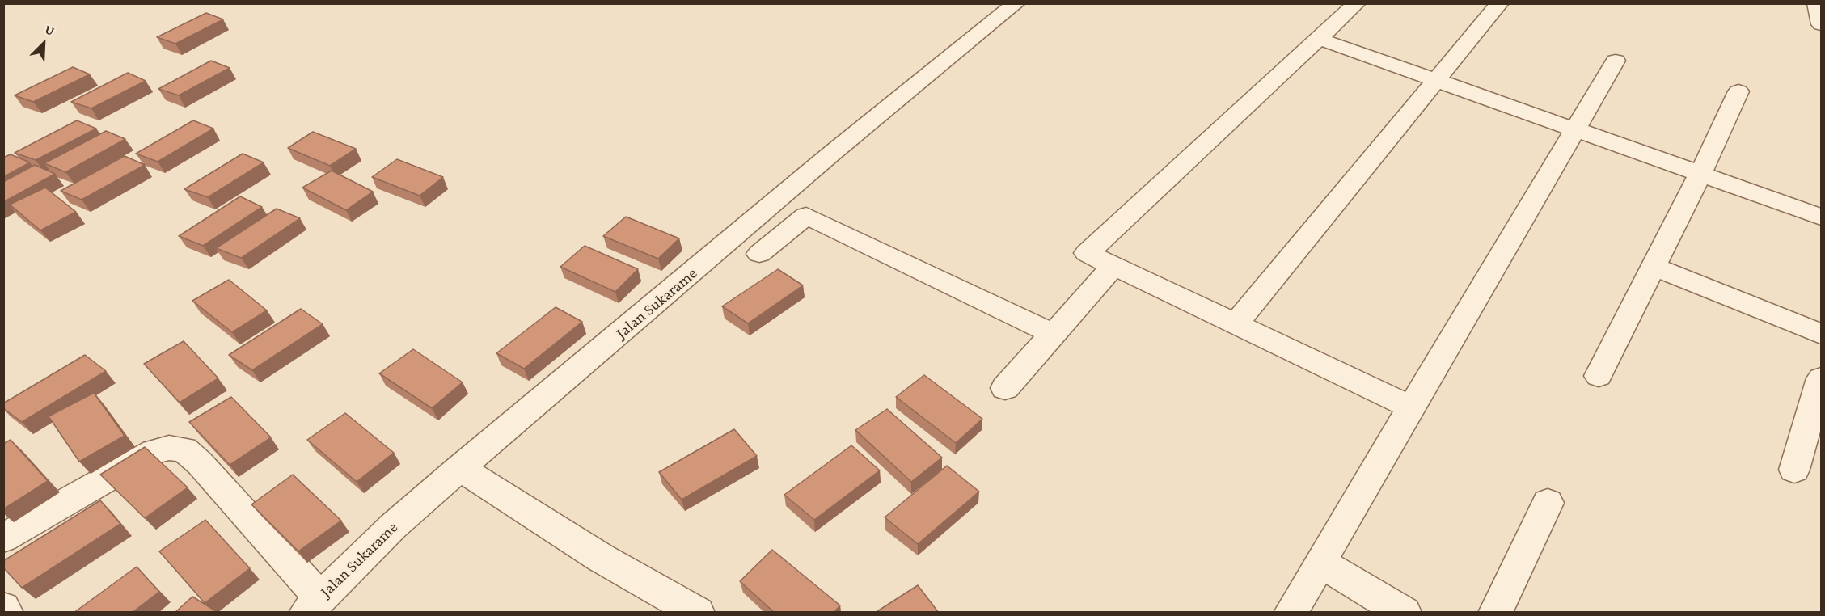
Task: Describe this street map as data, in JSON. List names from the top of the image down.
{
  "streets": {
    "street": ["Jalan Sukarame"]
  },
  "north": "top right"
}
